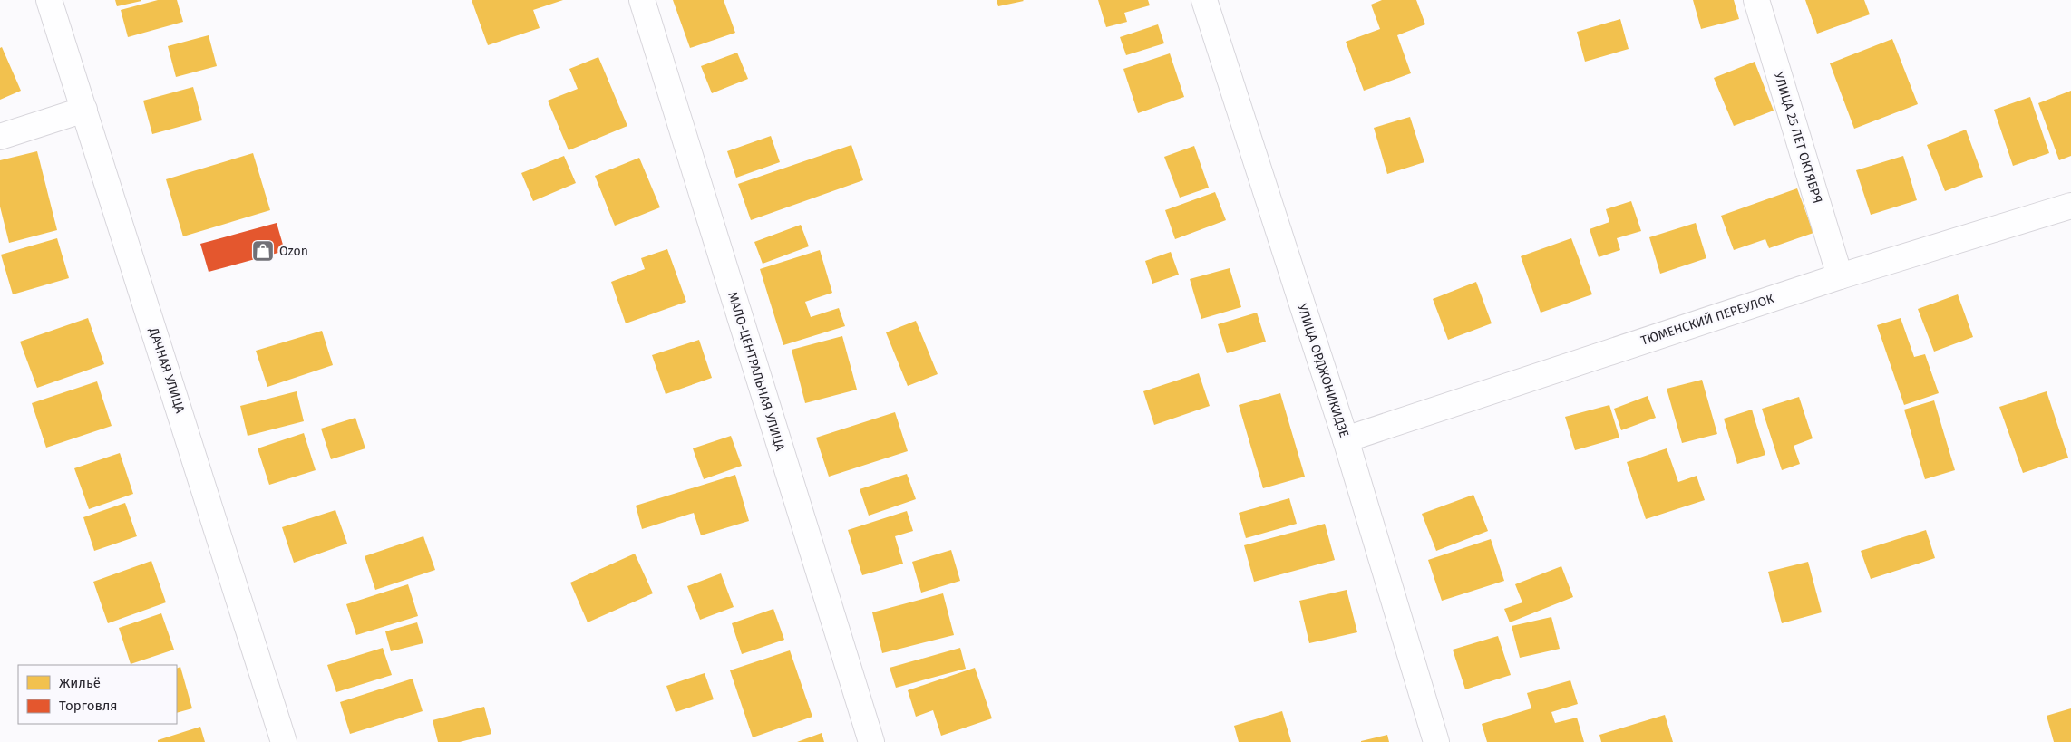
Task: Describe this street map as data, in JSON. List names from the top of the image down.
{
  "streets": {
    "street": [
      "УЛИЦА 25 ЛЕТ ОКТЯБРЯ",
      "ТЮМЕНСКИЙ ПЕРЕУЛОК",
      "ДАЧНАЯ УЛИЦА",
      "УЛИЦА ОРДЖОНИКИДЗЕ",
      "МАЛО-ЦЕНТРАЛЬНАЯ УЛИЦА"
    ]
  },
  "crossings": [
    ["УЛИЦА 25 ЛЕТ ОКТЯБРЯ", "ТЮМЕНСКИЙ ПЕРЕУЛОК"],
    ["ТЮМЕНСКИЙ ПЕРЕУЛОК", "УЛИЦА ОРДЖОНИКИДЗЕ"]
  ],
  "places": {
    "shop": ["Ozon"]
  },
  "legend": ["Жильё", "Торговля"]
}
